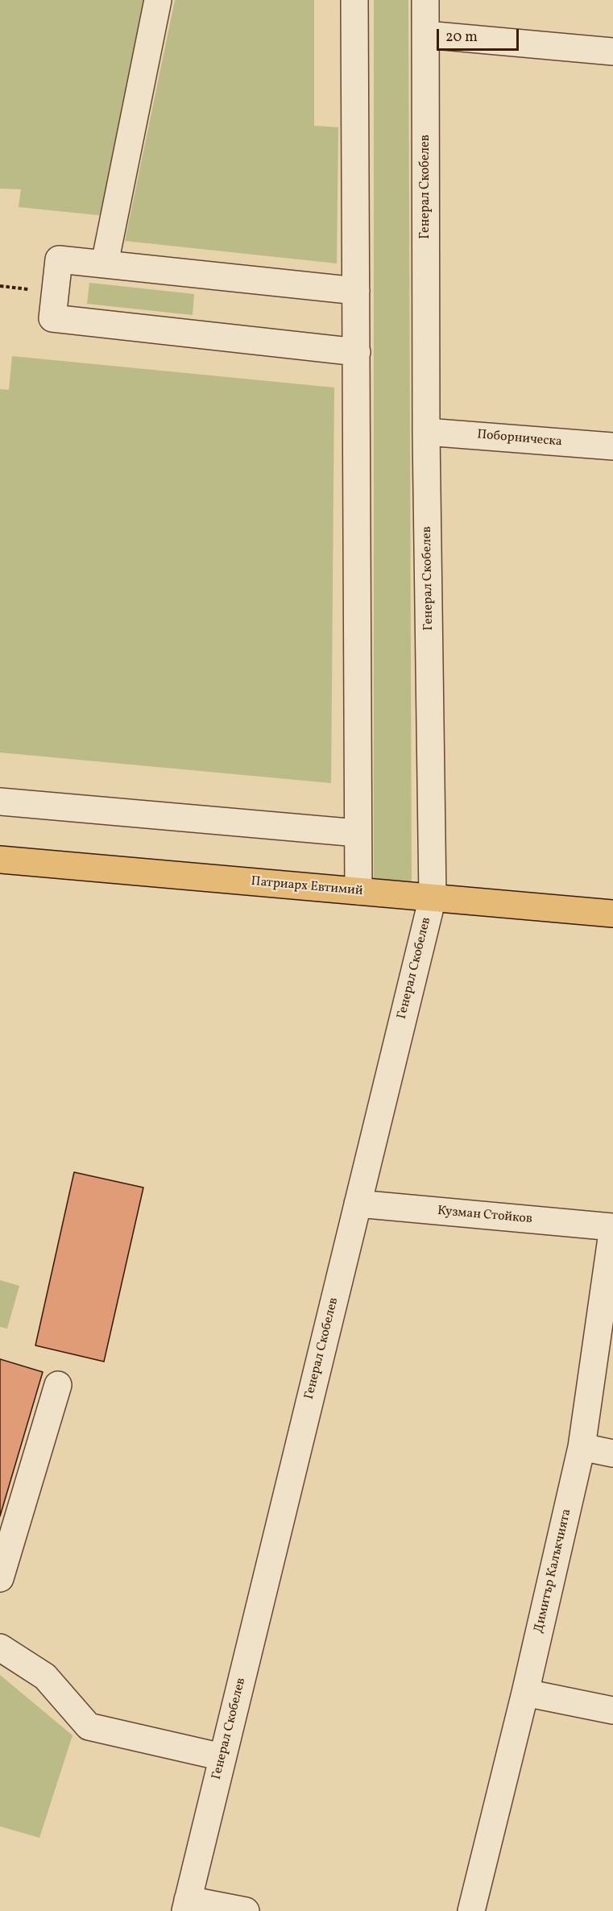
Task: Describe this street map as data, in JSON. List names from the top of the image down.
{
  "streets": {
    "main road": ["Патриарх Евтимий"],
    "street": [
      "Генерал Скобелев",
      "Поборническа",
      "Кузман Стойков",
      "Димитър Калъкчията"
    ]
  },
  "crossings": [
    ["Генерал Скобелев", "Поборническа"],
    ["Генерал Скобелев", "Патриарх Евтимий"],
    ["Генерал Скобелев", "Кузман Стойков"],
    ["Кузман Стойков", "Димитър Калъкчията"]
  ],
  "scale_bar": "20 m"
}
